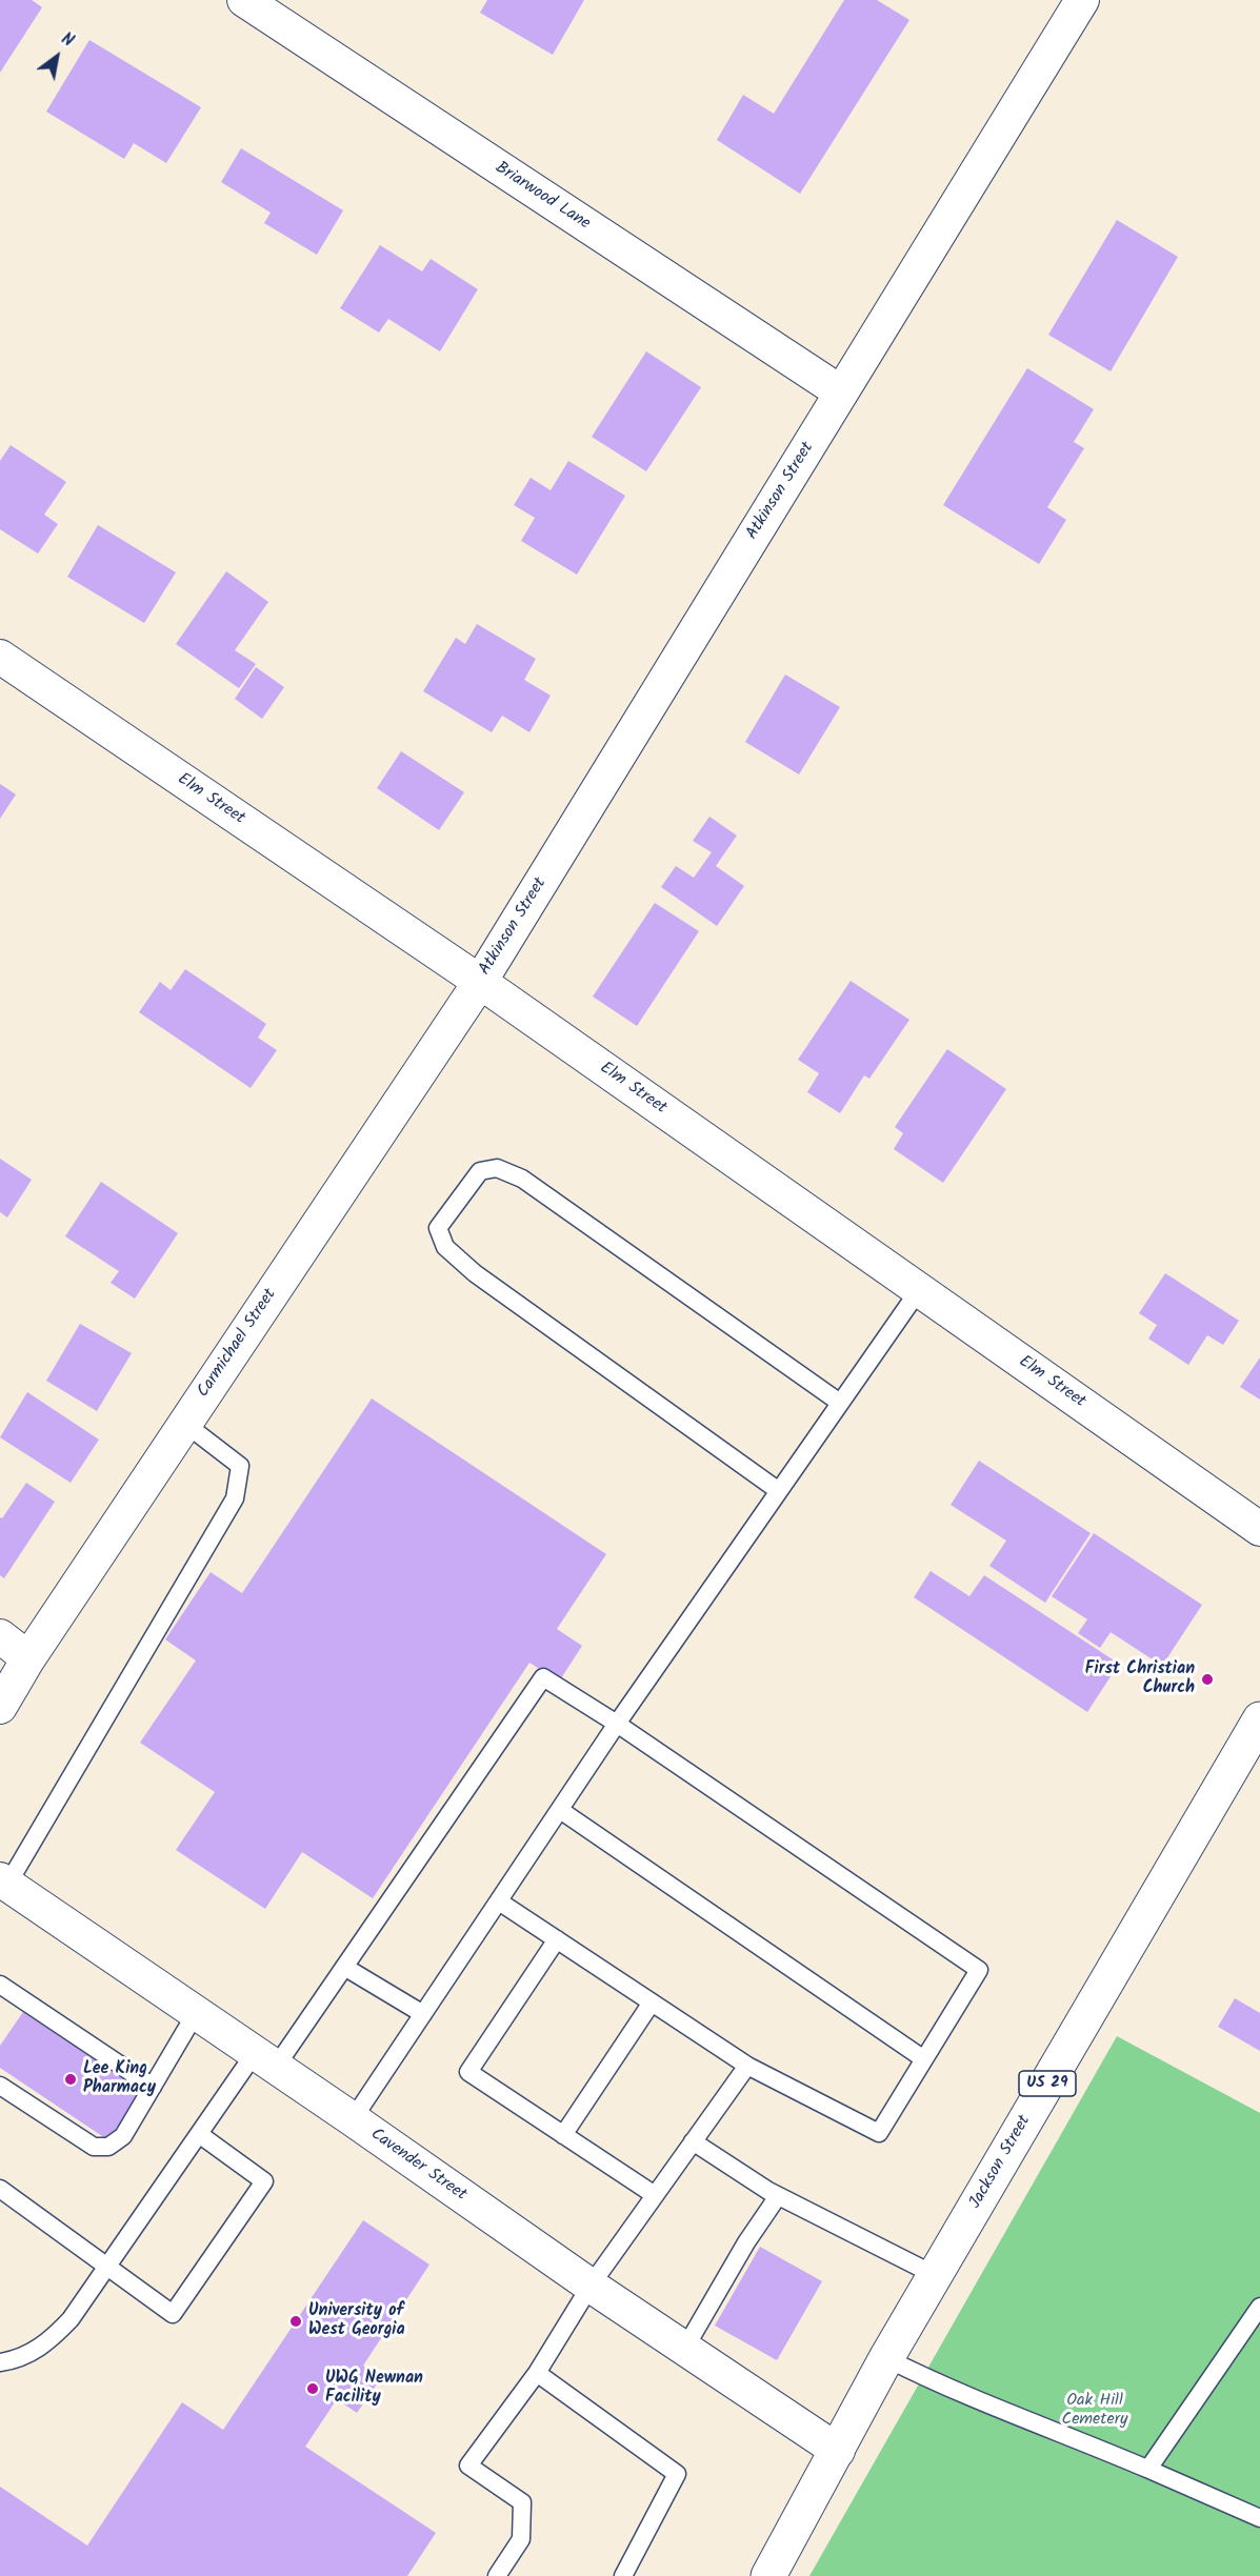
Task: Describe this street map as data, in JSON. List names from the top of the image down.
{
  "streets": {
    "main road": ["US 29", "Jackson Street"],
    "street": [
      "Briarwood Lane",
      "Atkinson Street",
      "Elm Street",
      "Carmichael Street",
      "Cavender Street"
    ]
  },
  "crossings": [
    ["Briarwood Lane", "Atkinson Street"],
    ["Atkinson Street", "Elm Street"],
    ["Atkinson Street", "Carmichael Street"],
    ["Elm Street", "Carmichael Street"],
    ["Jackson Street", "Cavender Street"]
  ],
  "parks": ["Oak Hill Cemetery"],
  "places": [
    "First Christian Church",
    "Lee King Pharmacy",
    "University of West Georgia",
    "UWG Newnan Facility"
  ],
  "north": "top right"
}
